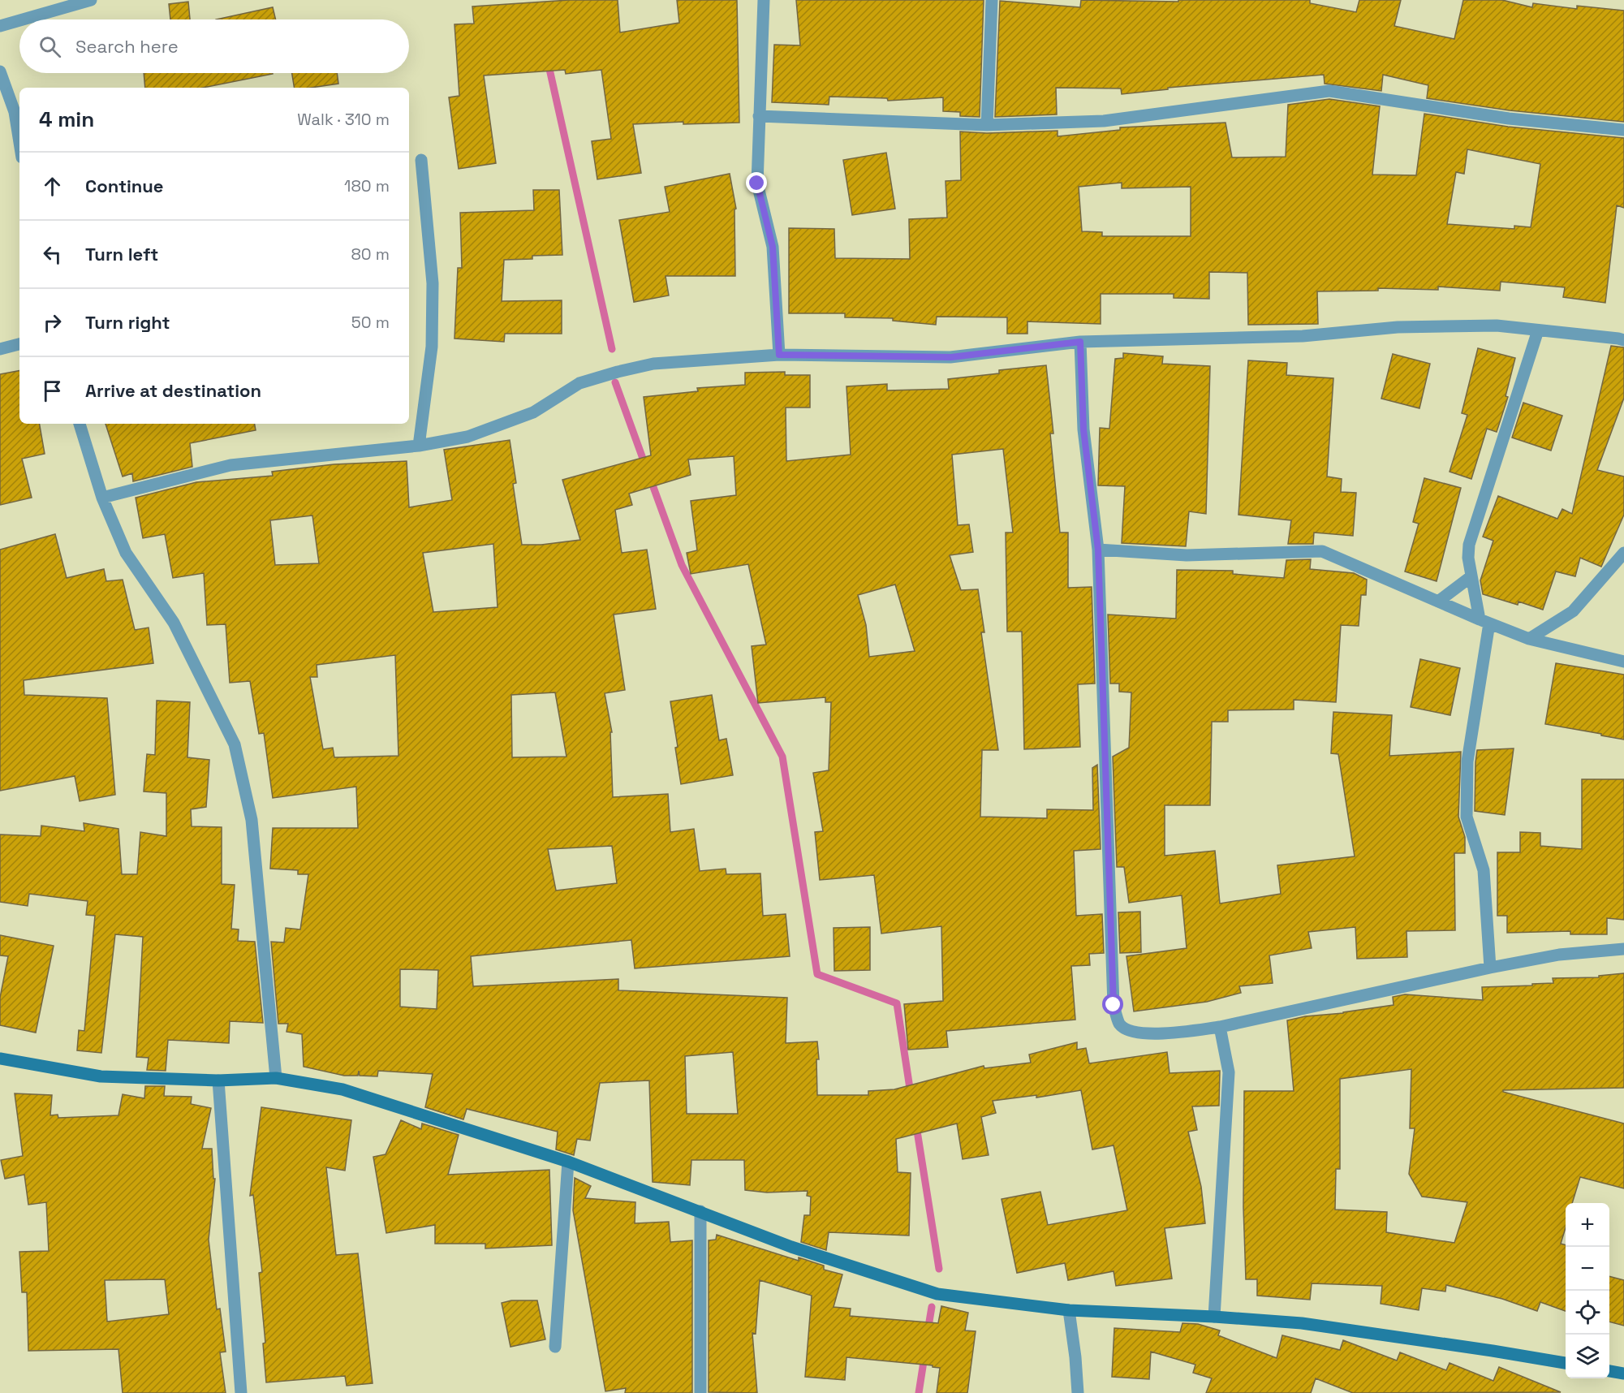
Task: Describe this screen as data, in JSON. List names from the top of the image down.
{
  "page": {
    "search": "Search here",
    "heading": ["4 min", "Walk · 310 m"],
    "list": [
      ["Continue", "180 m"],
      ["Turn left", "80 m"],
      ["Turn right", "50 m"],
      "Arrive at destination"
    ],
    "map_buttons": ["+", "−"]
  }
}
